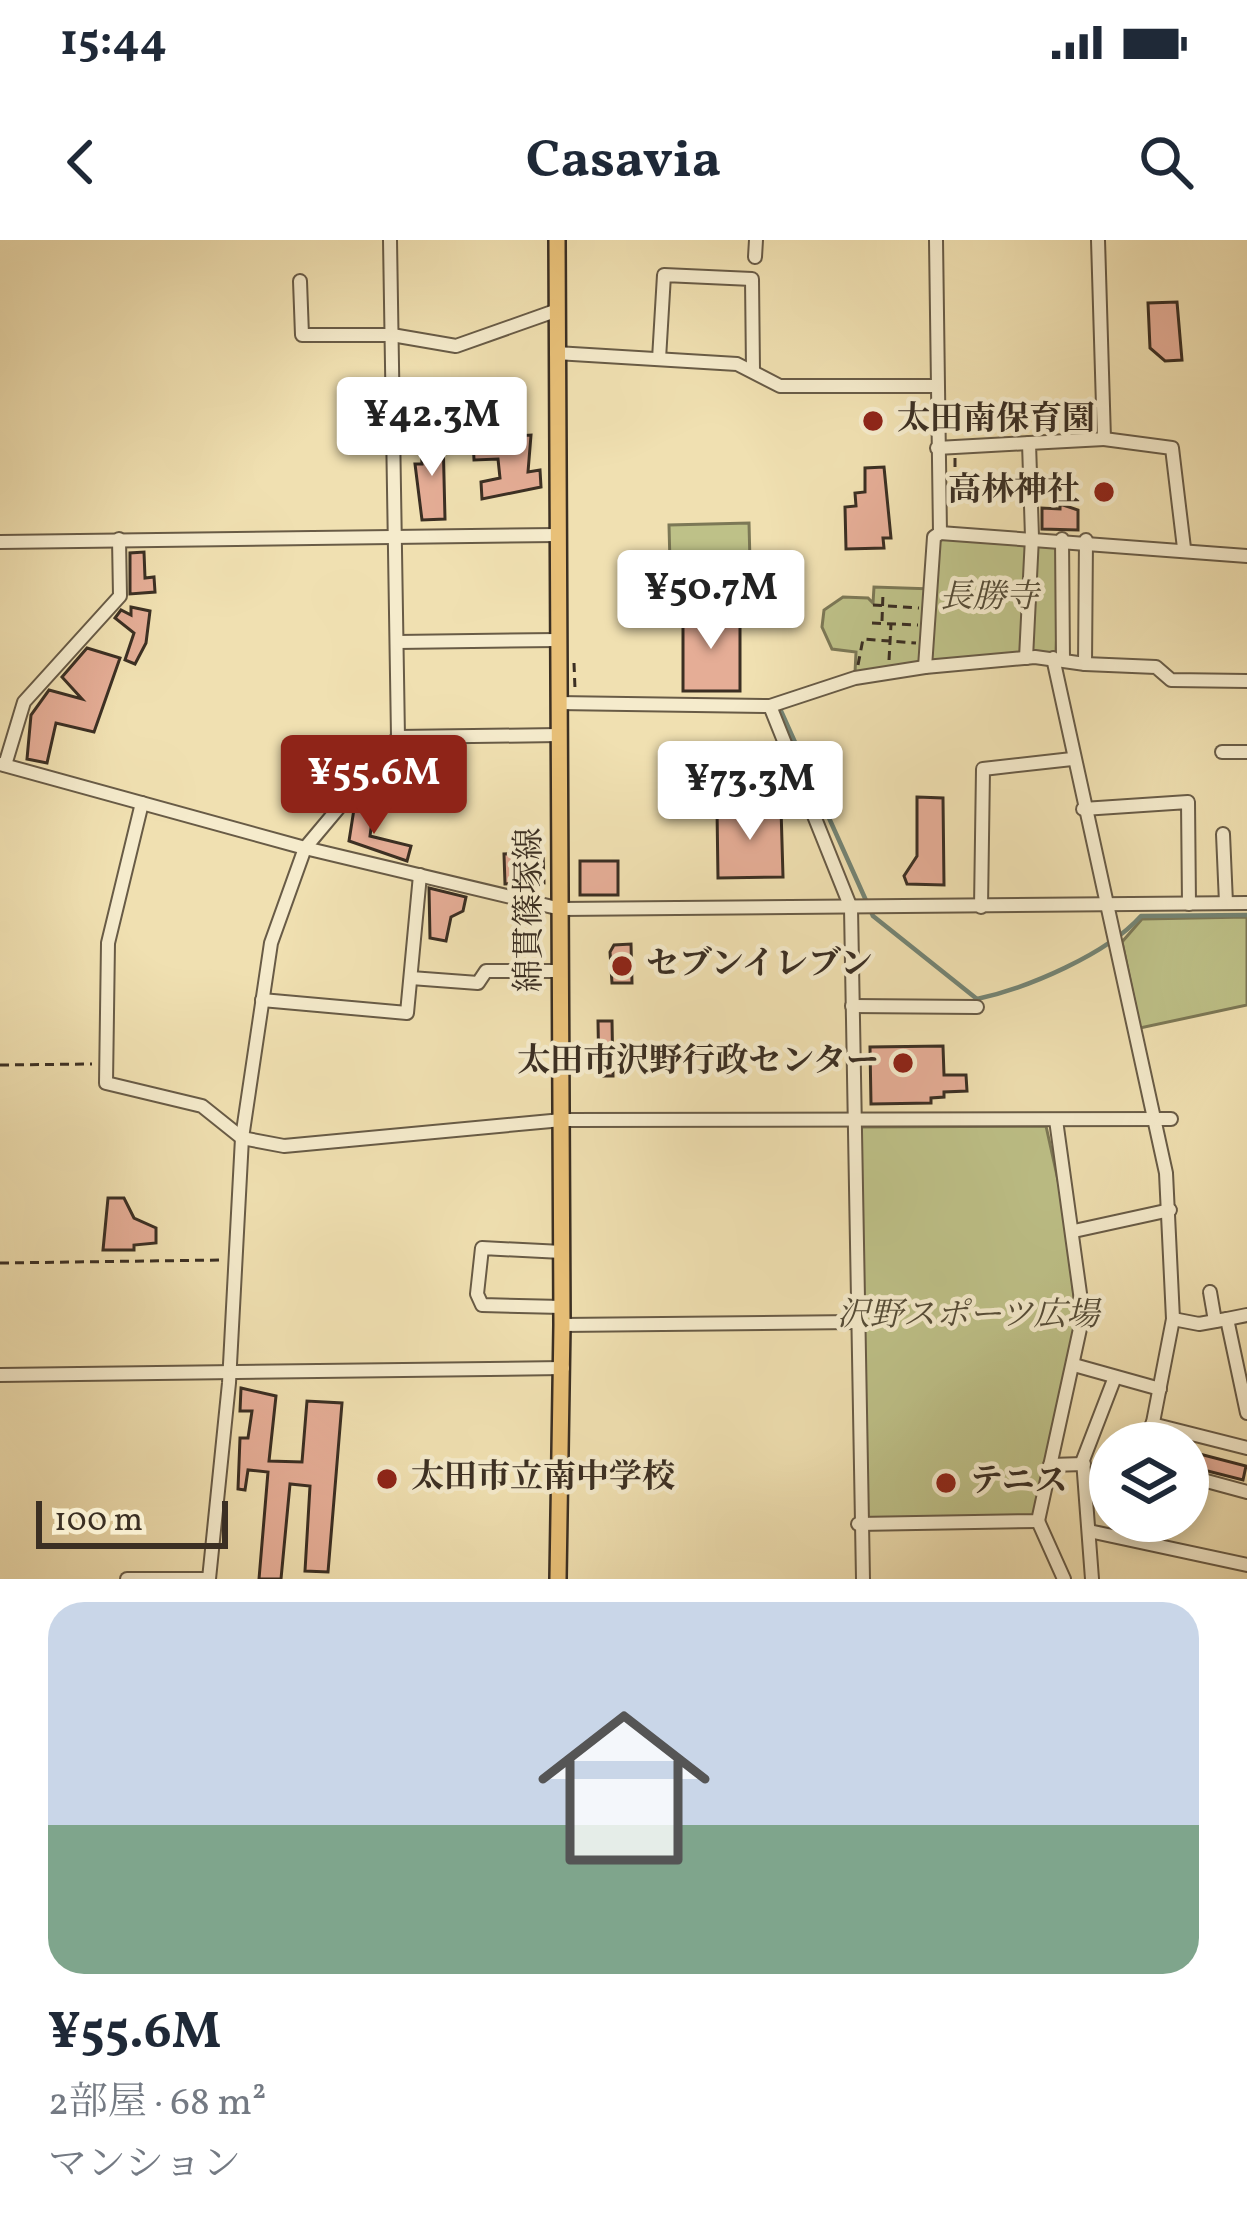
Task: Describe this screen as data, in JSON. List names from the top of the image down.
{
  "streets": {
    "main road": ["綿貫篠塚線"]
  },
  "parks": ["長勝寺", "沢野スポーツ広場"],
  "places": [
    "太田南保育園",
    "高林神社",
    "セブンイレブン",
    "太田市沢野行政センター",
    "太田市立南中学校",
    "テニス"
  ],
  "scale_bar": "100 m",
  "page": {
    "status": "15:44",
    "header": "Casavia",
    "price": [
      "¥42.3M",
      "¥50.7M",
      "¥55.6M",
      "¥73.3M"
    ],
    "scale": "100 m",
    "list": [
      {
        "name": "¥55.6M",
        "note": "2部屋 · 68 m² · マンション"
      }
    ]
  }
}
